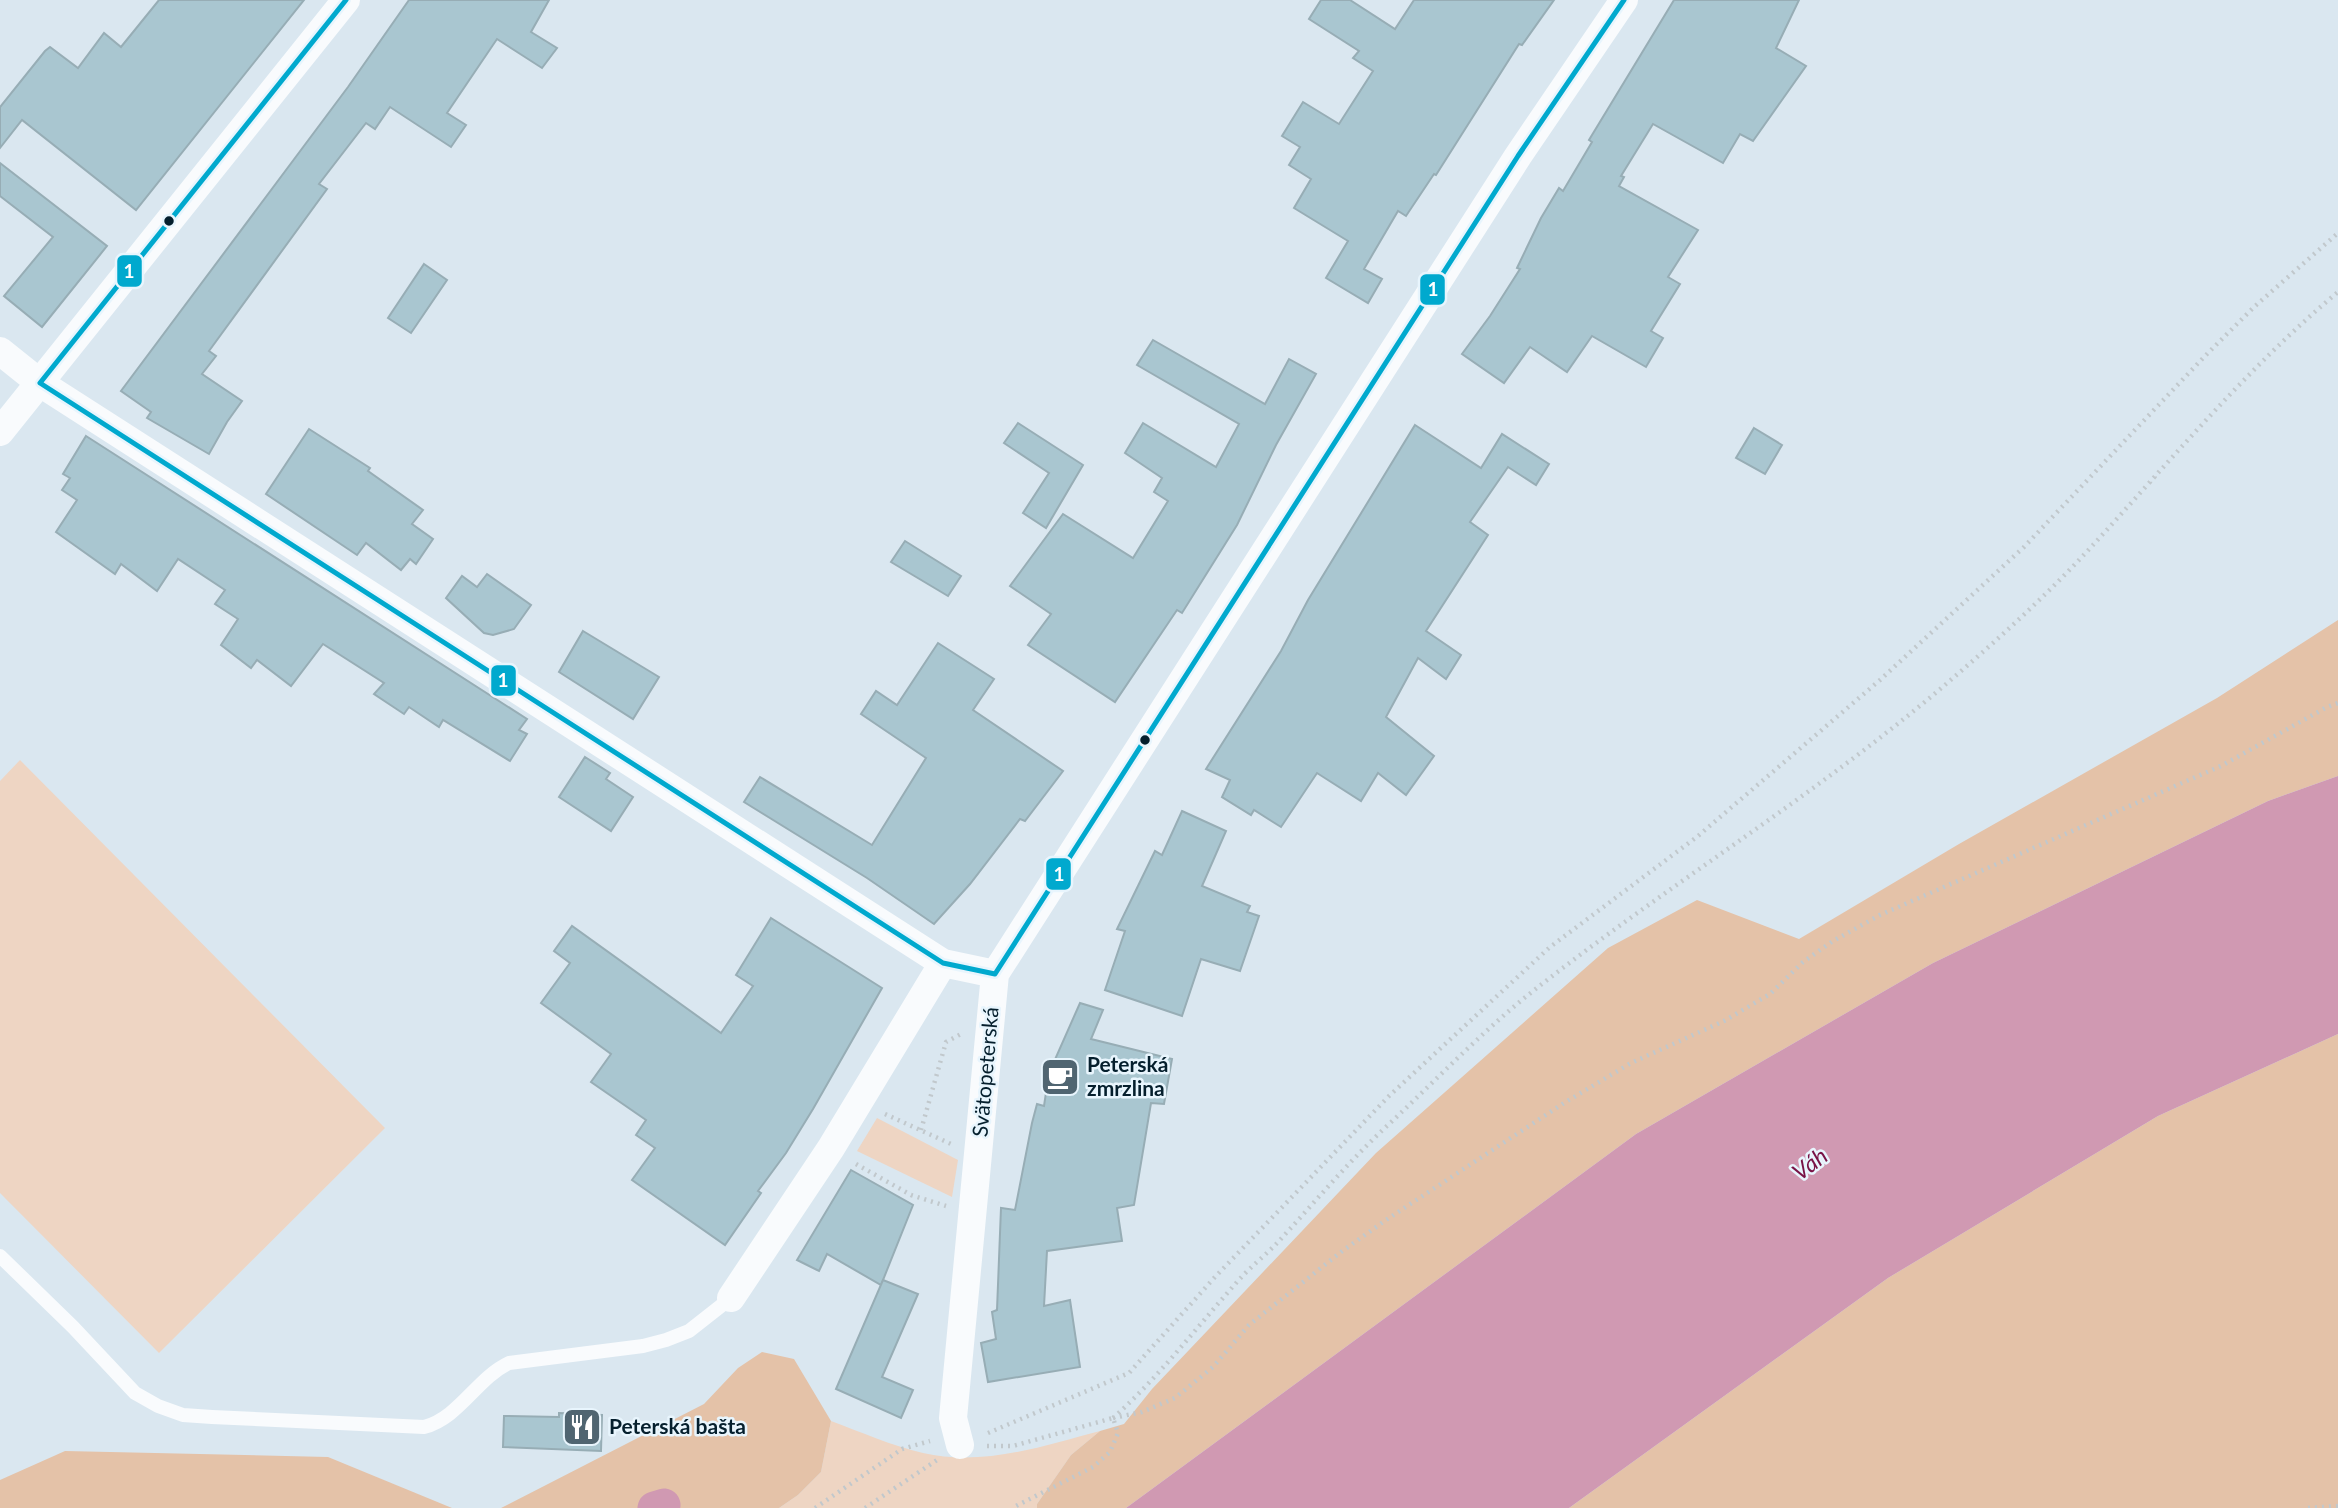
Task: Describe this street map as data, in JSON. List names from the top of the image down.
{
  "streets": {
    "street": ["Svätopeterská"]
  },
  "water": ["Váh"],
  "places": {
    "cafe": ["Peterská zmrzlina"],
    "restaurant": ["Peterská bašta"]
  },
  "lines": ["transit line 1"]
}
